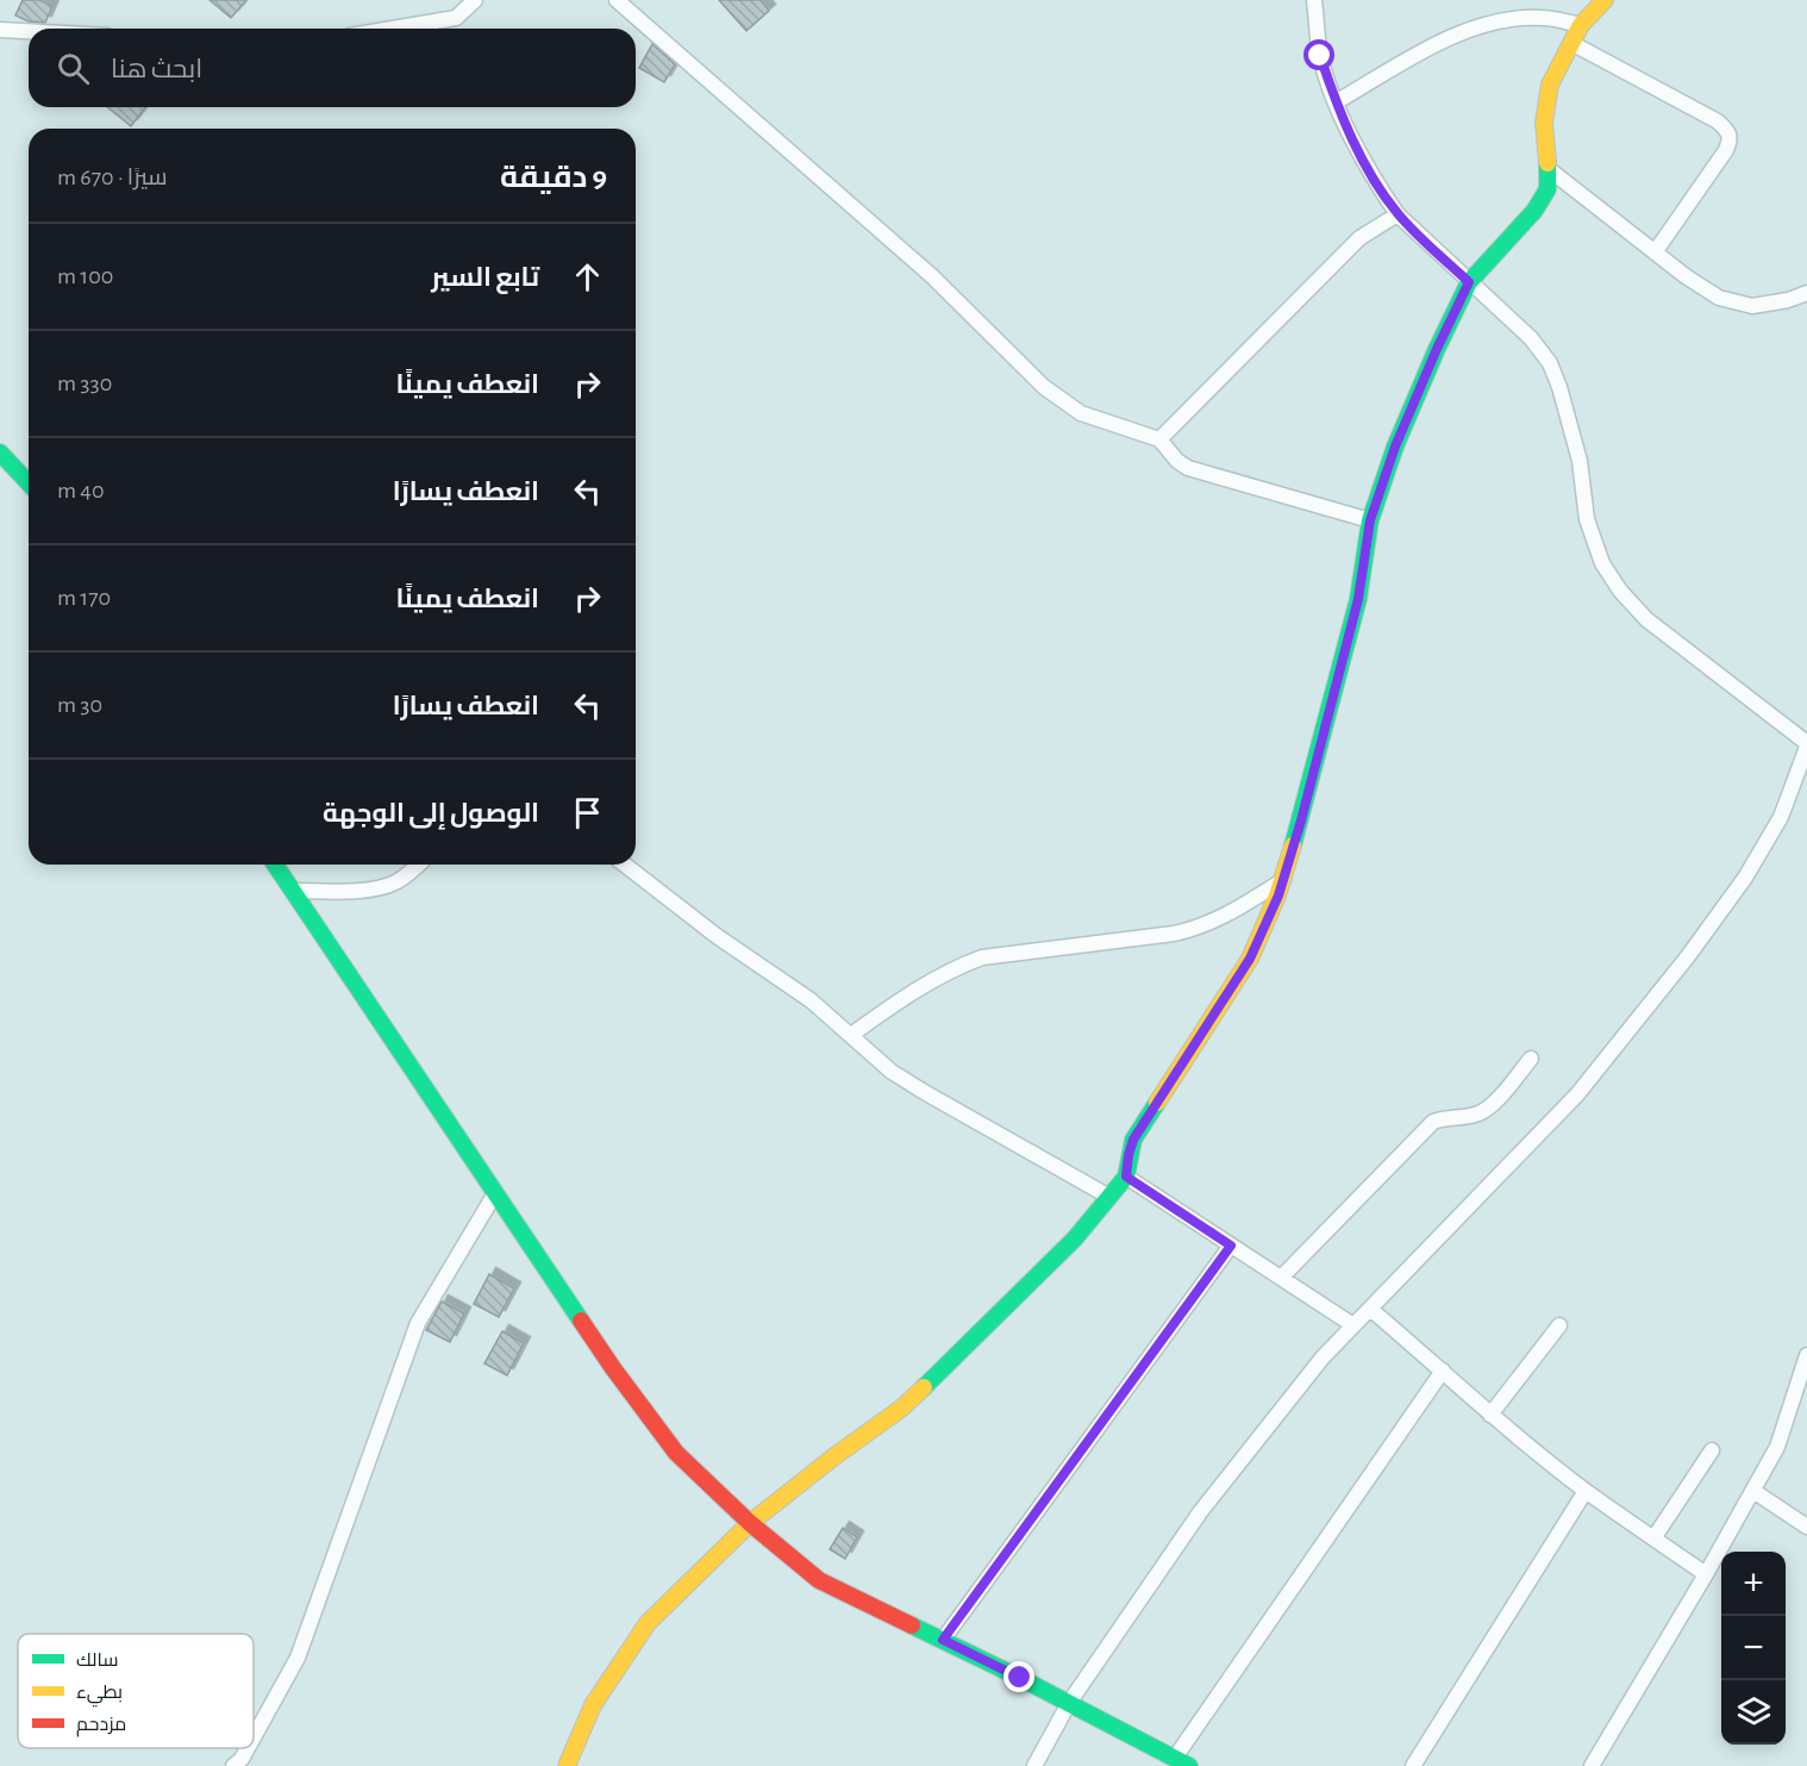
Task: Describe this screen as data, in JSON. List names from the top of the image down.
{
  "legend": ["سالك", "بطيء", "مزدحم"],
  "page": {
    "search": "ابحث هنا",
    "heading": ["9 دقيقة", "سيرًا · 670 m"],
    "list": [
      ["تابع السير", "100 m"],
      ["انعطف يمينًا", "330 m"],
      ["انعطف يسارًا", "40 m"],
      ["انعطف يمينًا", "170 m"],
      ["انعطف يسارًا", "30 m"],
      "الوصول إلى الوجهة"
    ],
    "map_buttons": ["+", "−"]
  }
}
